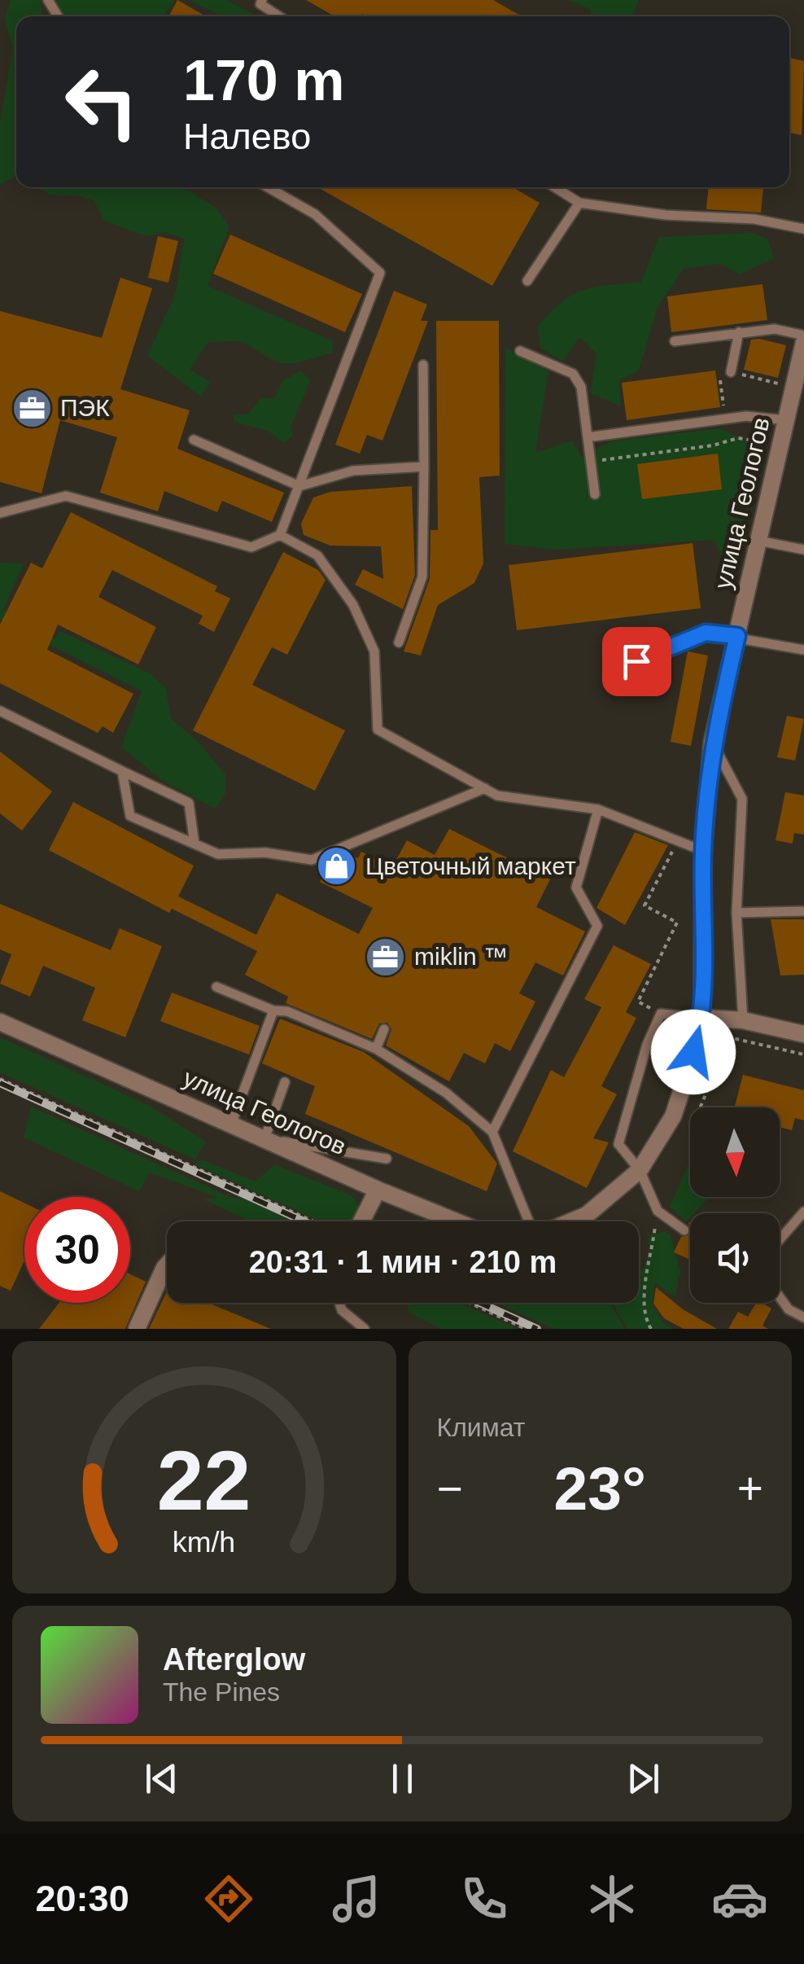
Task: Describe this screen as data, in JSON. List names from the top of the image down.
{
  "streets": {
    "street": ["улица Геологов"]
  },
  "places": {
    "office": ["ПЭК", "miklin ™"],
    "shop": ["Цветочный маркет"]
  },
  "north": "bottom",
  "page": {
    "turn": ["170 m", "Налево"],
    "limit": "30",
    "trip": "20:31 · 1 мин · 210 m",
    "tile": "Климат",
    "heat": ["−", "23°", "+"],
    "song": ["Afterglow", "The Pines"],
    "tabs": "20:30",
    "gauge": ["22", "km/h"]
  }
}
